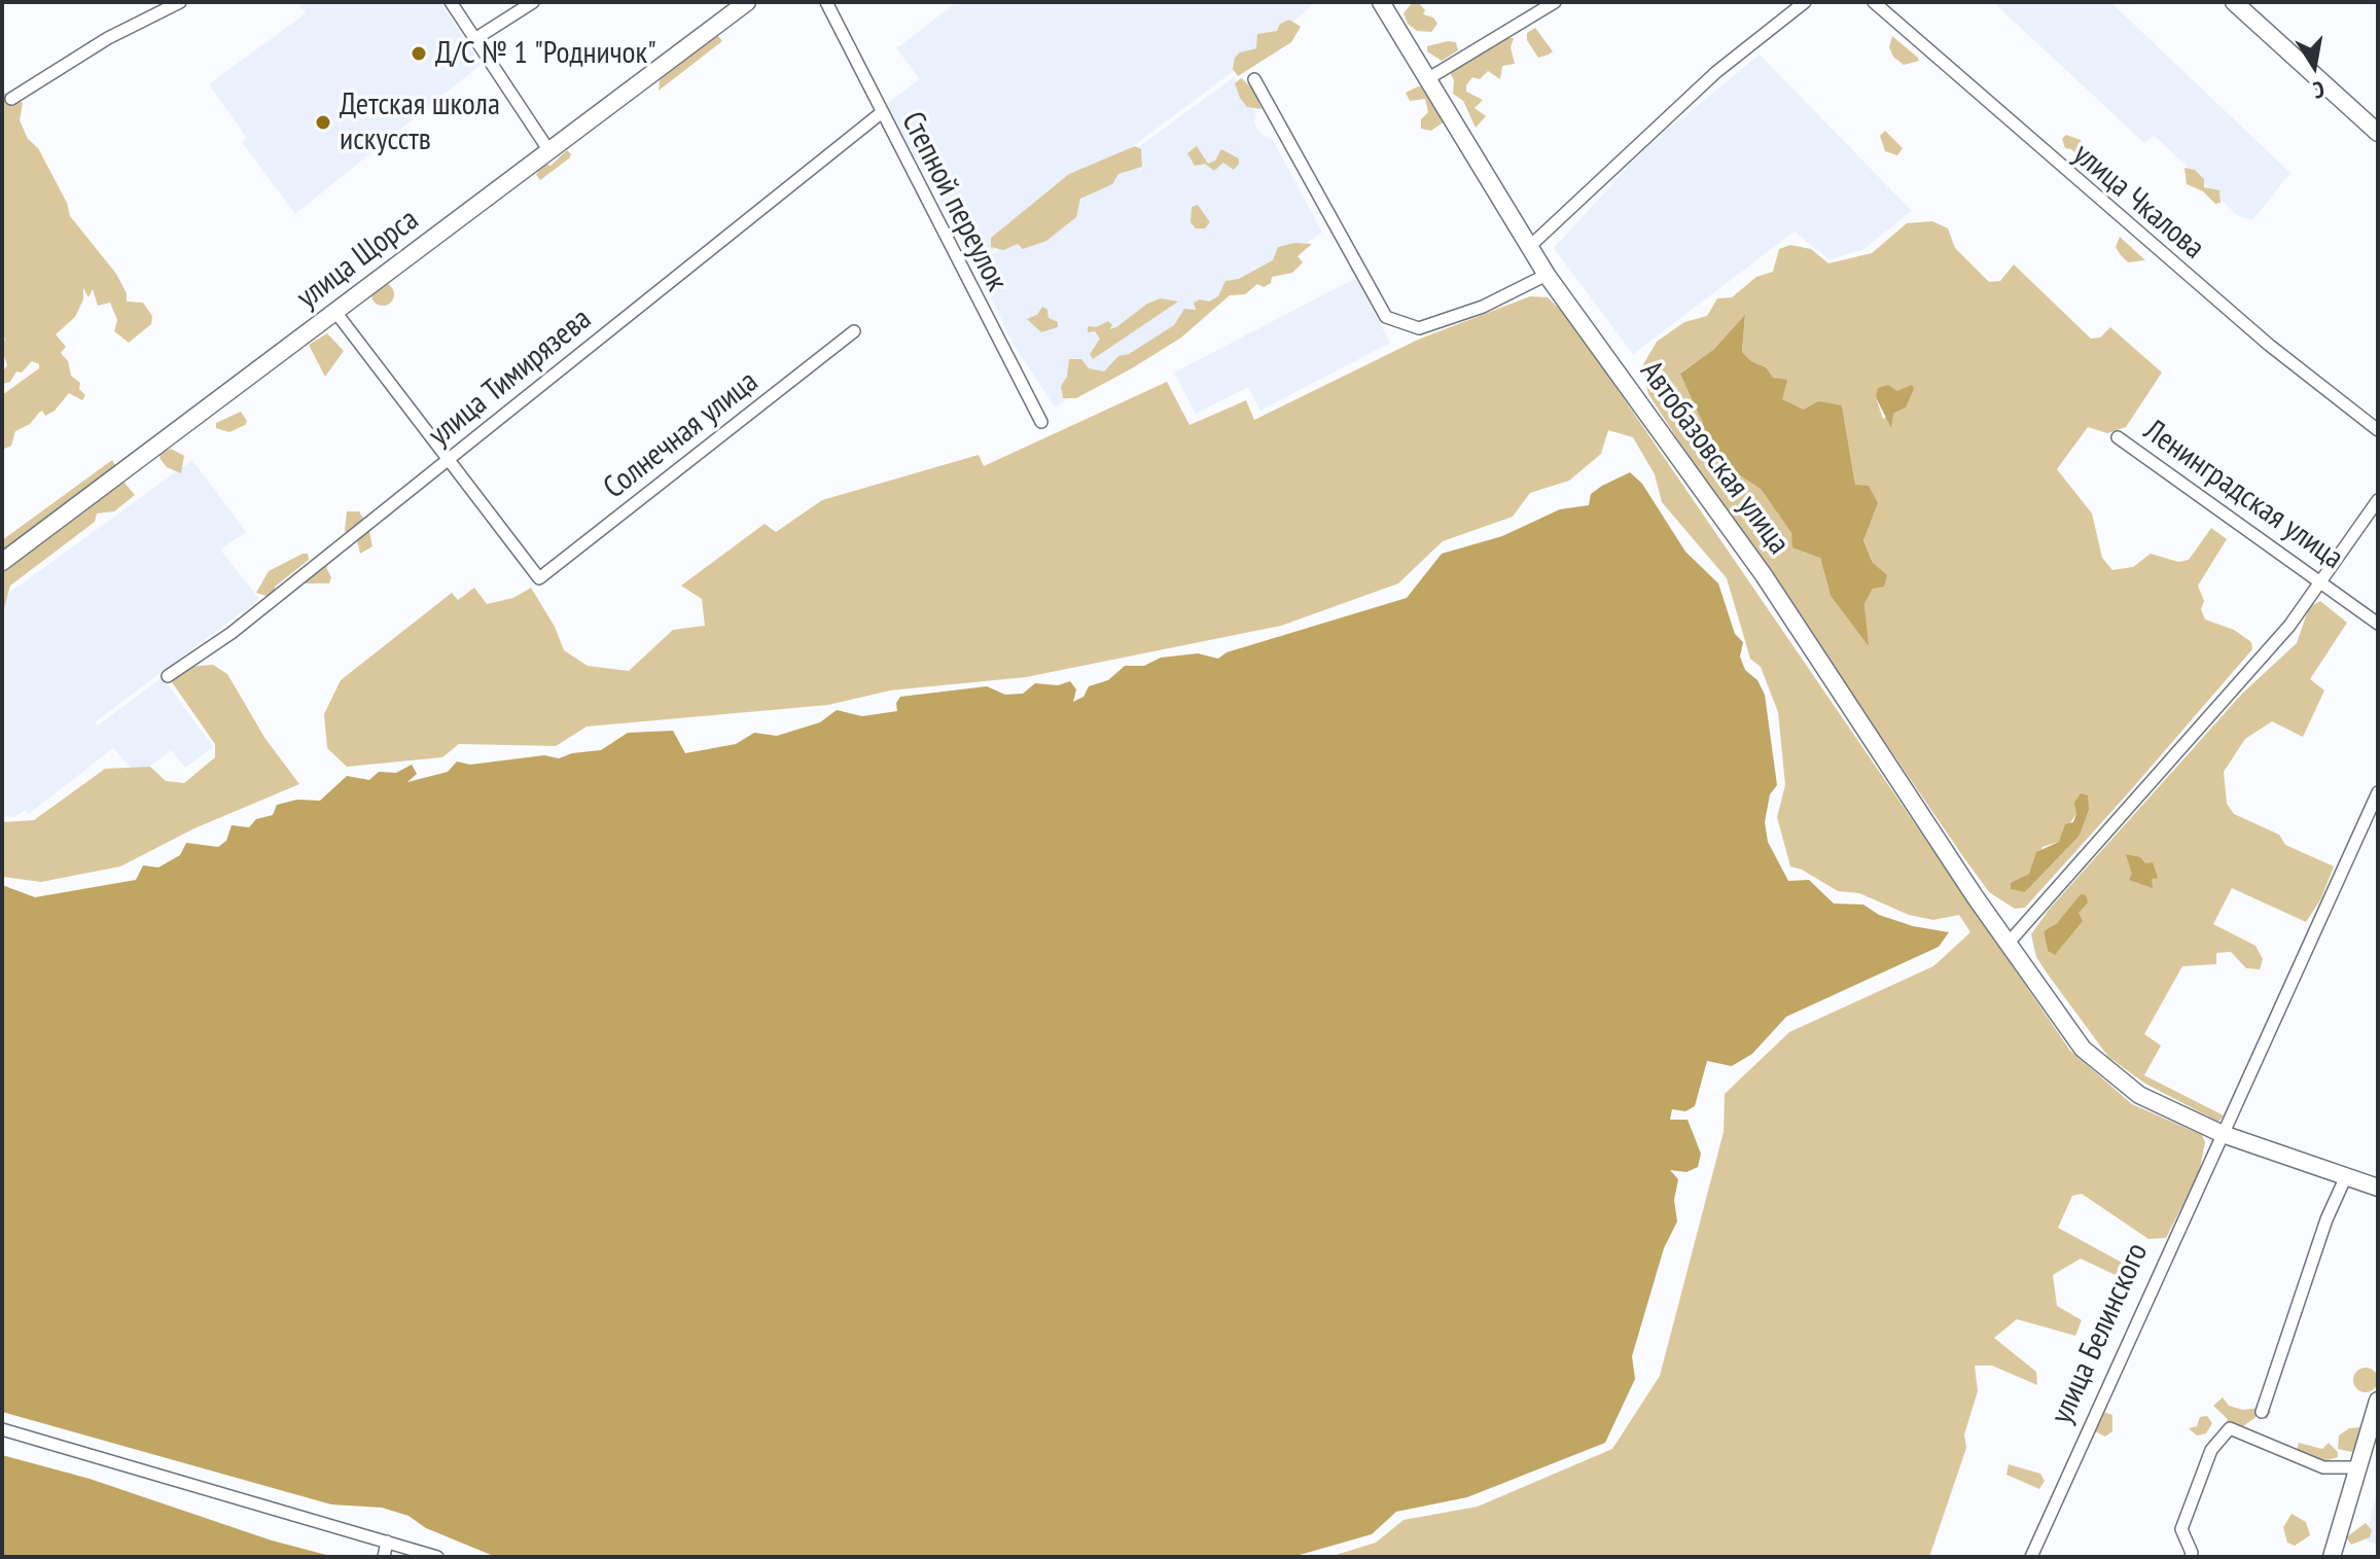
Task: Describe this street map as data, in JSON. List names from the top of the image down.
{
  "streets": {
    "street": [
      "Степной переулок",
      "улица Чкалова",
      "улица Щорса",
      "улица Тимирязева",
      "Солнечная улица",
      "Автобазовская улица",
      "Ленинградская улица",
      "улица Белинского"
    ]
  },
  "crossings": [
    ["Степной переулок", "улица Тимирязева"],
    ["улица Тимирязева", "Солнечная улица"]
  ],
  "places": ["Д/С № 1 \"Родничок\"", "Детская школа искусств"],
  "north": "bottom"
}
